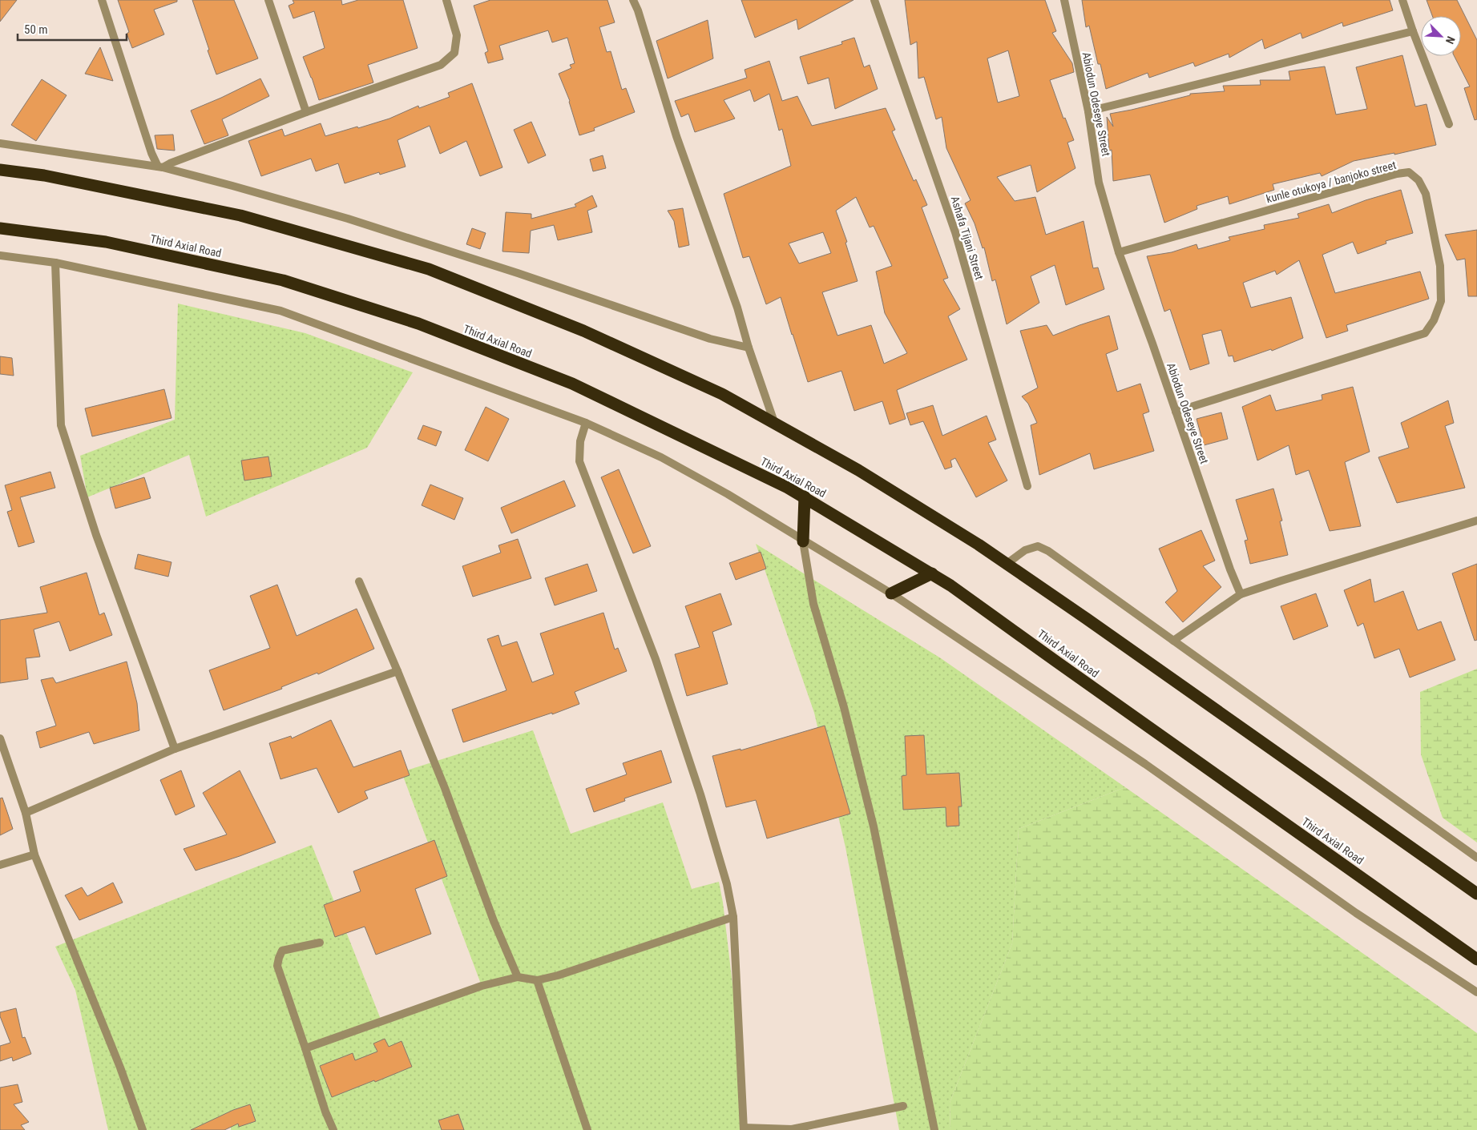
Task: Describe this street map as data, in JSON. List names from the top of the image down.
{
  "streets": {
    "highway": ["Third Axial Road"],
    "street": ["Abiodun Odeseye Street", "kunle otukoya / banjoko street", "Ashafa Tijani Street"]
  },
  "crossings": [
    ["Abiodun Odeseye Street", "kunle otukoya / banjoko street"]
  ],
  "scale_bar": "50 m",
  "north": "bottom right"
}
